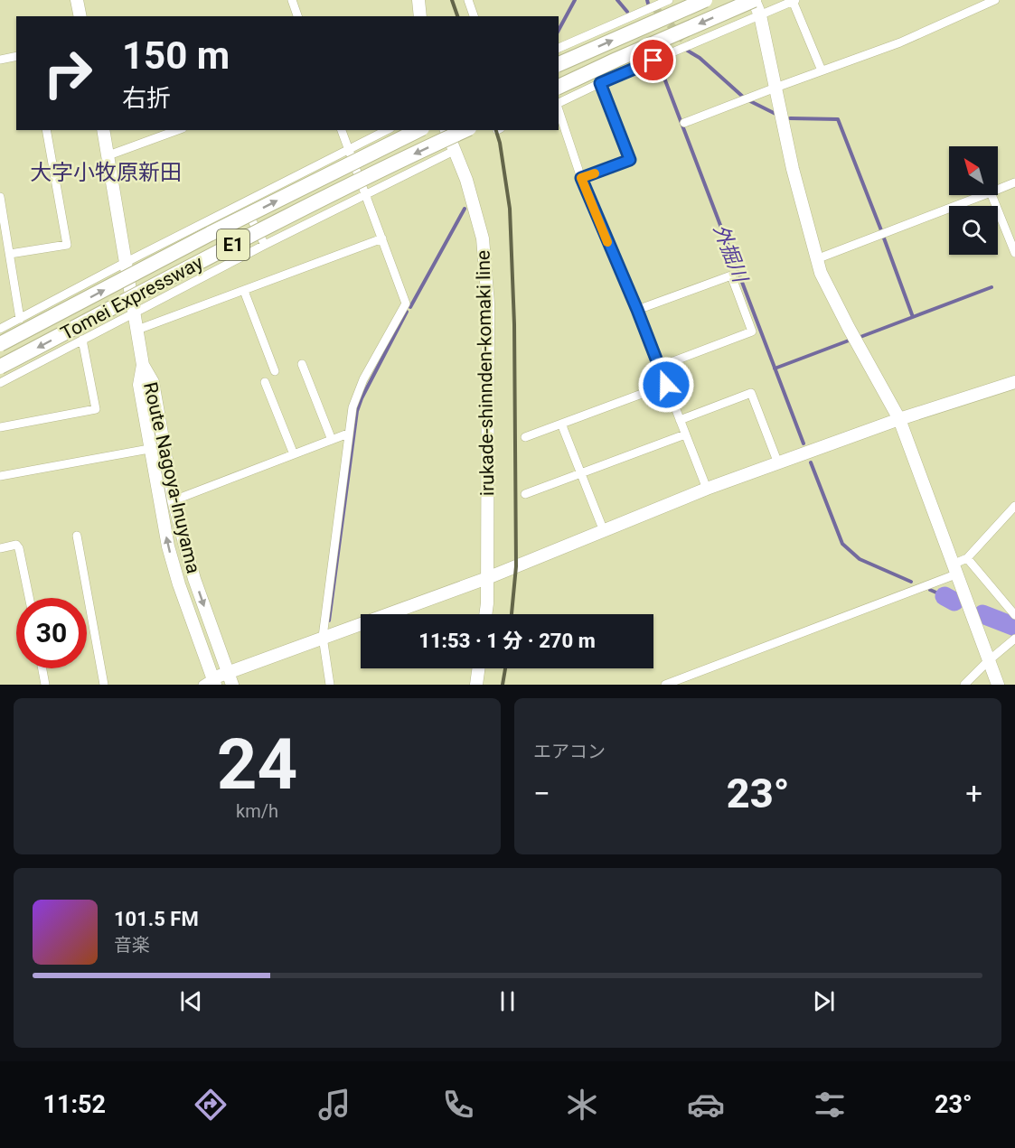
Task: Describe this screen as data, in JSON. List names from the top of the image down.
{
  "streets": {
    "highway": ["E1", "Tomei Expressway"],
    "street": ["irukade-shinnden-komaki line", "Route Nagoya-Inuyama"]
  },
  "districts": ["大字小牧原新田"],
  "water": ["外掘川"],
  "north": "top left",
  "page": {
    "turn": ["150 m", "右折"],
    "limit": "30",
    "trip": "11:53 · 1 分 · 270 m",
    "tile": [
      ["24", "km/h"],
      "エアコン"
    ],
    "heat": ["−", "23°", "+"],
    "song": ["101.5 FM", "音楽"],
    "tabs": ["11:52", "23°"]
  }
}
